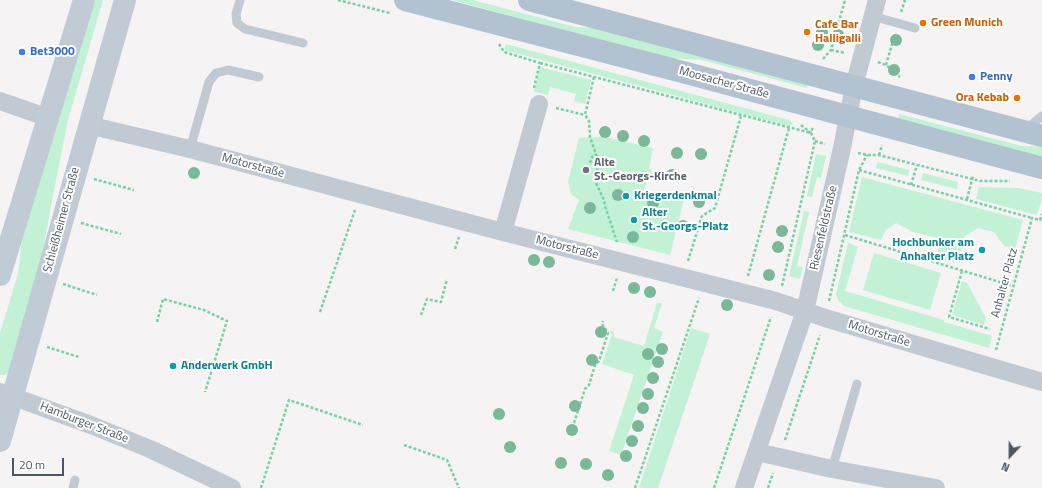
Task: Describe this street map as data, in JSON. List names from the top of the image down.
{
  "streets": {
    "main road": ["Moosacher Straße", "Schleißheimer Straße"],
    "street": ["Motorstraße", "Riesenfeldstraße", "Hamburger Straße"],
    "path": ["Anhalter Platz"]
  },
  "crossings": [
    ["Moosacher Straße", "Riesenfeldstraße"],
    ["Motorstraße", "Schleißheimer Straße"],
    ["Motorstraße", "Riesenfeldstraße"],
    ["Motorstraße", "Anhalter Platz"],
    ["Schleißheimer Straße", "Hamburger Straße"]
  ],
  "places": [
    "Green Munich",
    "Cafe Bar Halligalli",
    "Bet3000",
    "Penny",
    "Ora Kebab",
    "Alte St.-Georgs-Kirche",
    "Kriegerdenkmal",
    "Alter St.-Georgs-Platz",
    "Hochbunker am Anhalter Platz",
    "Anderwerk GmbH"
  ],
  "scale_bar": "20 m",
  "north": "bottom"
}
